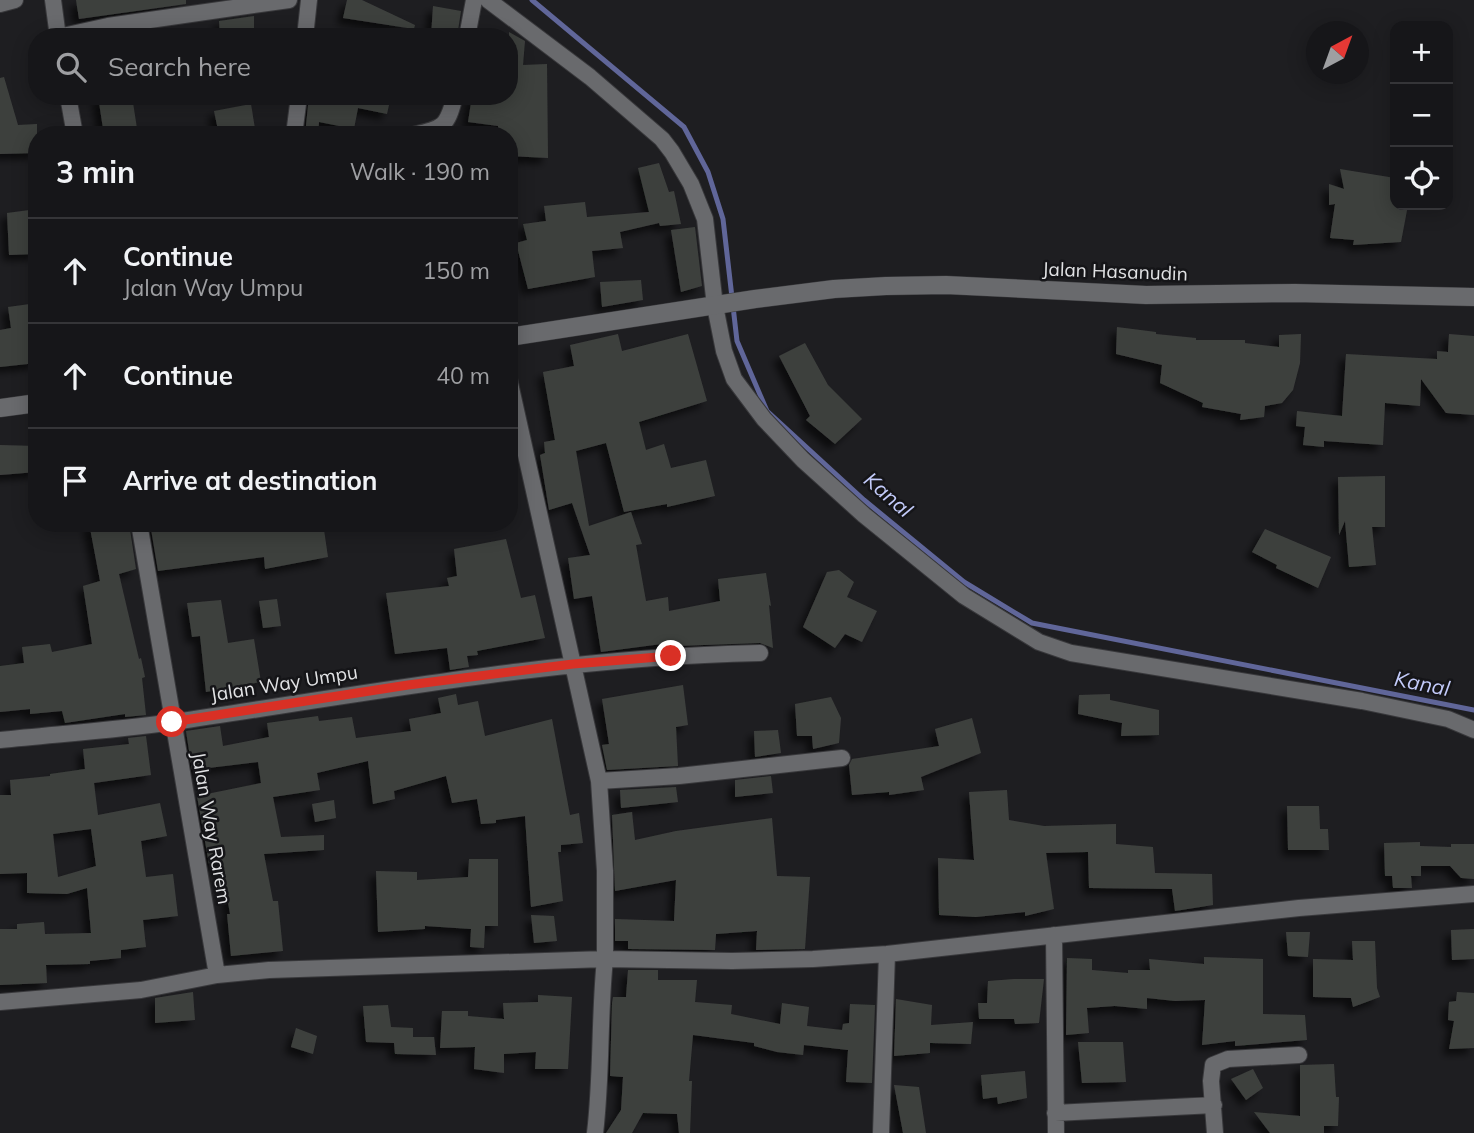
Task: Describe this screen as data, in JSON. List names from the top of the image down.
{
  "streets": {
    "main road": ["Jalan Hasanudin"],
    "street": ["Jalan Way Umpu", "Jalan Way Rarem"]
  },
  "crossings": [
    ["Jalan Way Umpu", "Jalan Way Rarem"]
  ],
  "water": ["Kanal"],
  "north": "top right",
  "page": {
    "map_buttons": ["+", "−"],
    "search": "Search here",
    "heading": ["3 min", "Walk · 190 m"],
    "list": [
      ["Continue", "Jalan Way Umpu", "150 m"],
      ["Continue", "40 m"],
      "Arrive at destination"
    ]
  }
}
